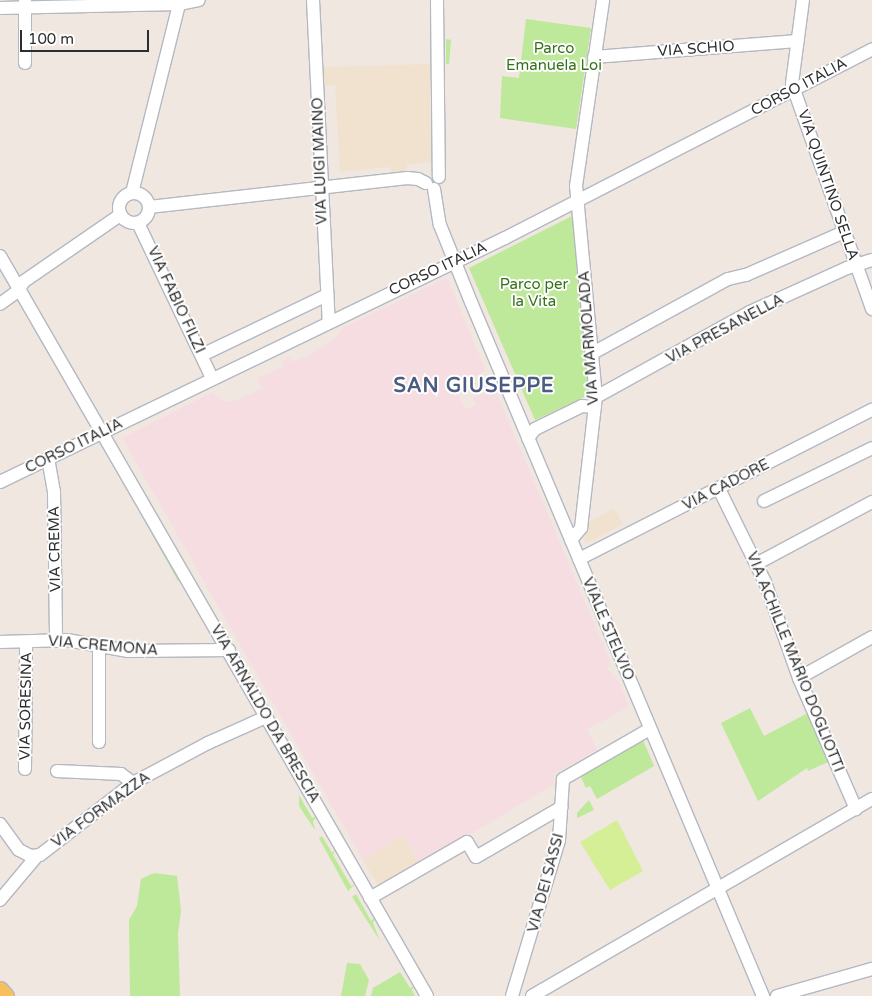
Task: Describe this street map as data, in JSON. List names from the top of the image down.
{
  "streets": {
    "street": [
      "VIA SCHIO",
      "CORSO ITALIA",
      "VIA LUIGI MAINO",
      "VIA QUINTINO SELLA",
      "VIA FABIO FILZI",
      "VIA PRESANELLA",
      "VIA MARMOLADA",
      "VIA CADORE",
      "VIA CREMA",
      "VIALE STELVIO",
      "VIA CREMONA",
      "VIA ACHILLE MARIO DOGLIOTTI",
      "VIA SORESINA",
      "VIA ARNALDO DA BRESCIA",
      "VIA FORMAZZA",
      "VIA DEI SASSI"
    ]
  },
  "crossings": [
    ["VIA SCHIO", "VIA QUINTINO SELLA"],
    ["VIA SCHIO", "VIA MARMOLADA"],
    ["CORSO ITALIA", "VIA LUIGI MAINO"],
    ["CORSO ITALIA", "VIA QUINTINO SELLA"],
    ["CORSO ITALIA", "VIA FABIO FILZI"],
    ["CORSO ITALIA", "VIA MARMOLADA"],
    ["CORSO ITALIA", "VIA CREMA"],
    ["CORSO ITALIA", "VIALE STELVIO"],
    ["CORSO ITALIA", "VIA ARNALDO DA BRESCIA"],
    ["VIA QUINTINO SELLA", "VIA PRESANELLA"],
    ["VIA PRESANELLA", "VIA MARMOLADA"],
    ["VIA PRESANELLA", "VIALE STELVIO"],
    ["VIA MARMOLADA", "VIALE STELVIO"],
    ["VIA CADORE", "VIALE STELVIO"],
    ["VIA CADORE", "VIA ACHILLE MARIO DOGLIOTTI"],
    ["VIA CREMA", "VIA CREMONA"],
    ["VIALE STELVIO", "VIA DEI SASSI"],
    ["VIA CREMONA", "VIA SORESINA"],
    ["VIA CREMONA", "VIA ARNALDO DA BRESCIA"],
    ["VIA ARNALDO DA BRESCIA", "VIA FORMAZZA"]
  ],
  "districts": ["SAN GIUSEPPE"],
  "parks": ["Parco Emanuela Loi", "Parco per la Vita"],
  "scale_bar": "100 m"
}
